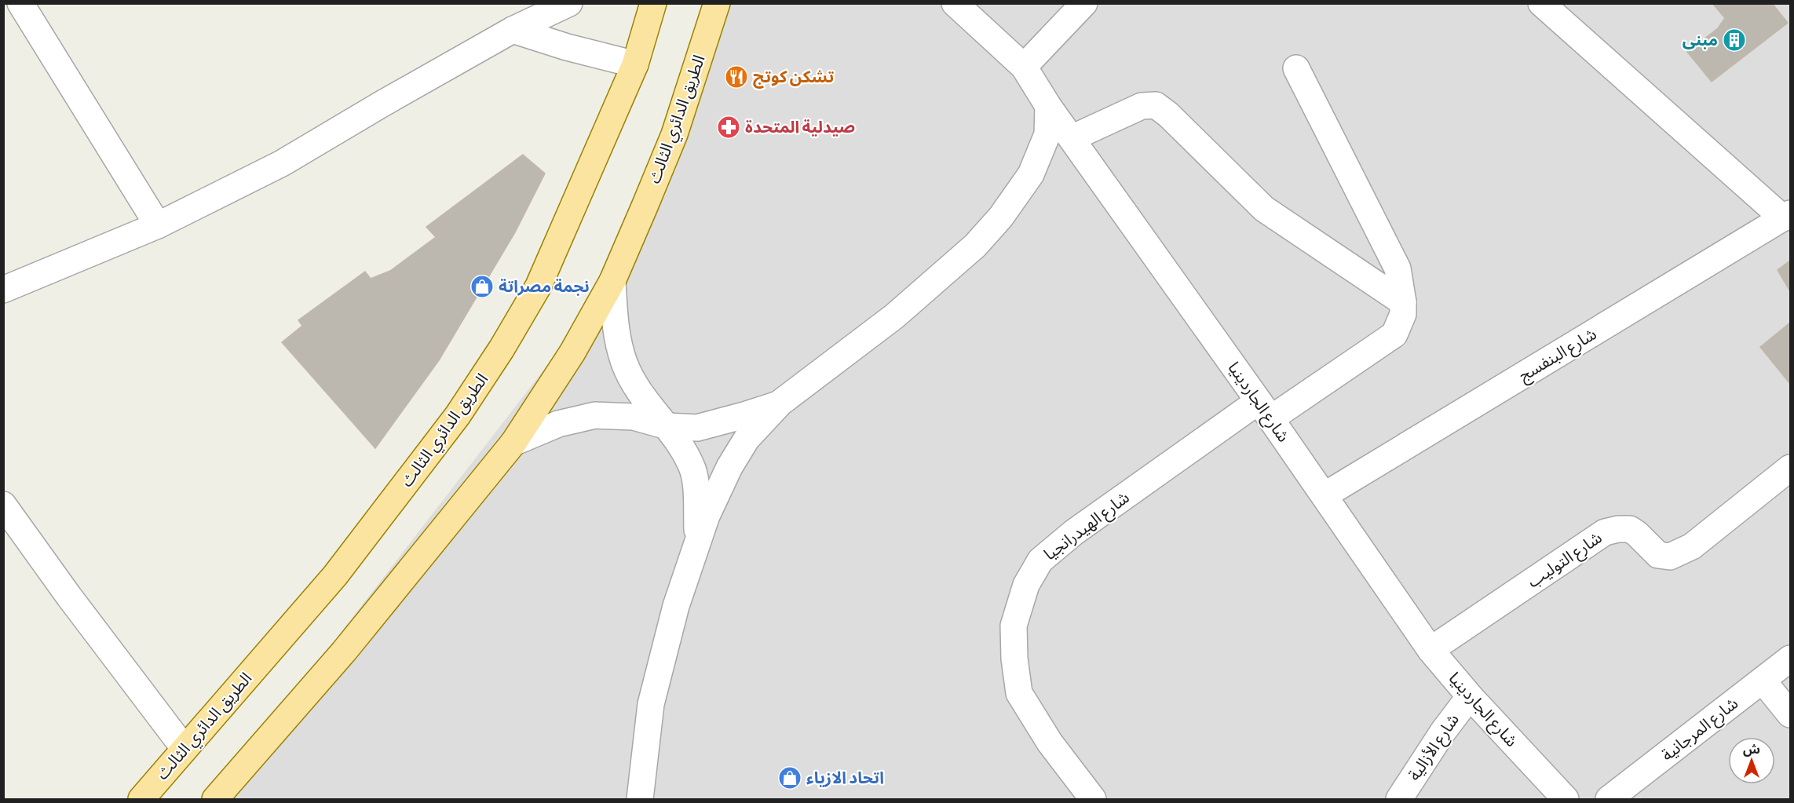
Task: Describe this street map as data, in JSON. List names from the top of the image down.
{
  "streets": {
    "main road": ["الطريق الدائري الثالث"],
    "street": [
      "شارع البنفسج",
      "شارع الجاردينيا",
      "شارع الهيدرانجيا",
      "شارع التوليب",
      "شارع المرجانية",
      "شارع الأزالية"
    ]
  },
  "crossings": [
    ["شارع البنفسج", "شارع الجاردينيا"],
    ["شارع الجاردينيا", "شارع الهيدرانجيا"],
    ["شارع الجاردينيا", "شارع التوليب"],
    ["شارع الجاردينيا", "شارع الأزالية"]
  ],
  "places": {
    "building": ["مبنى"],
    "restaurant": ["تشكن كوتج"],
    "pharmacy": ["صيدلية المتحدة"],
    "shop": ["نجمة مصراتة", "اتحاد الازياء"]
  },
  "north": "top"
}
